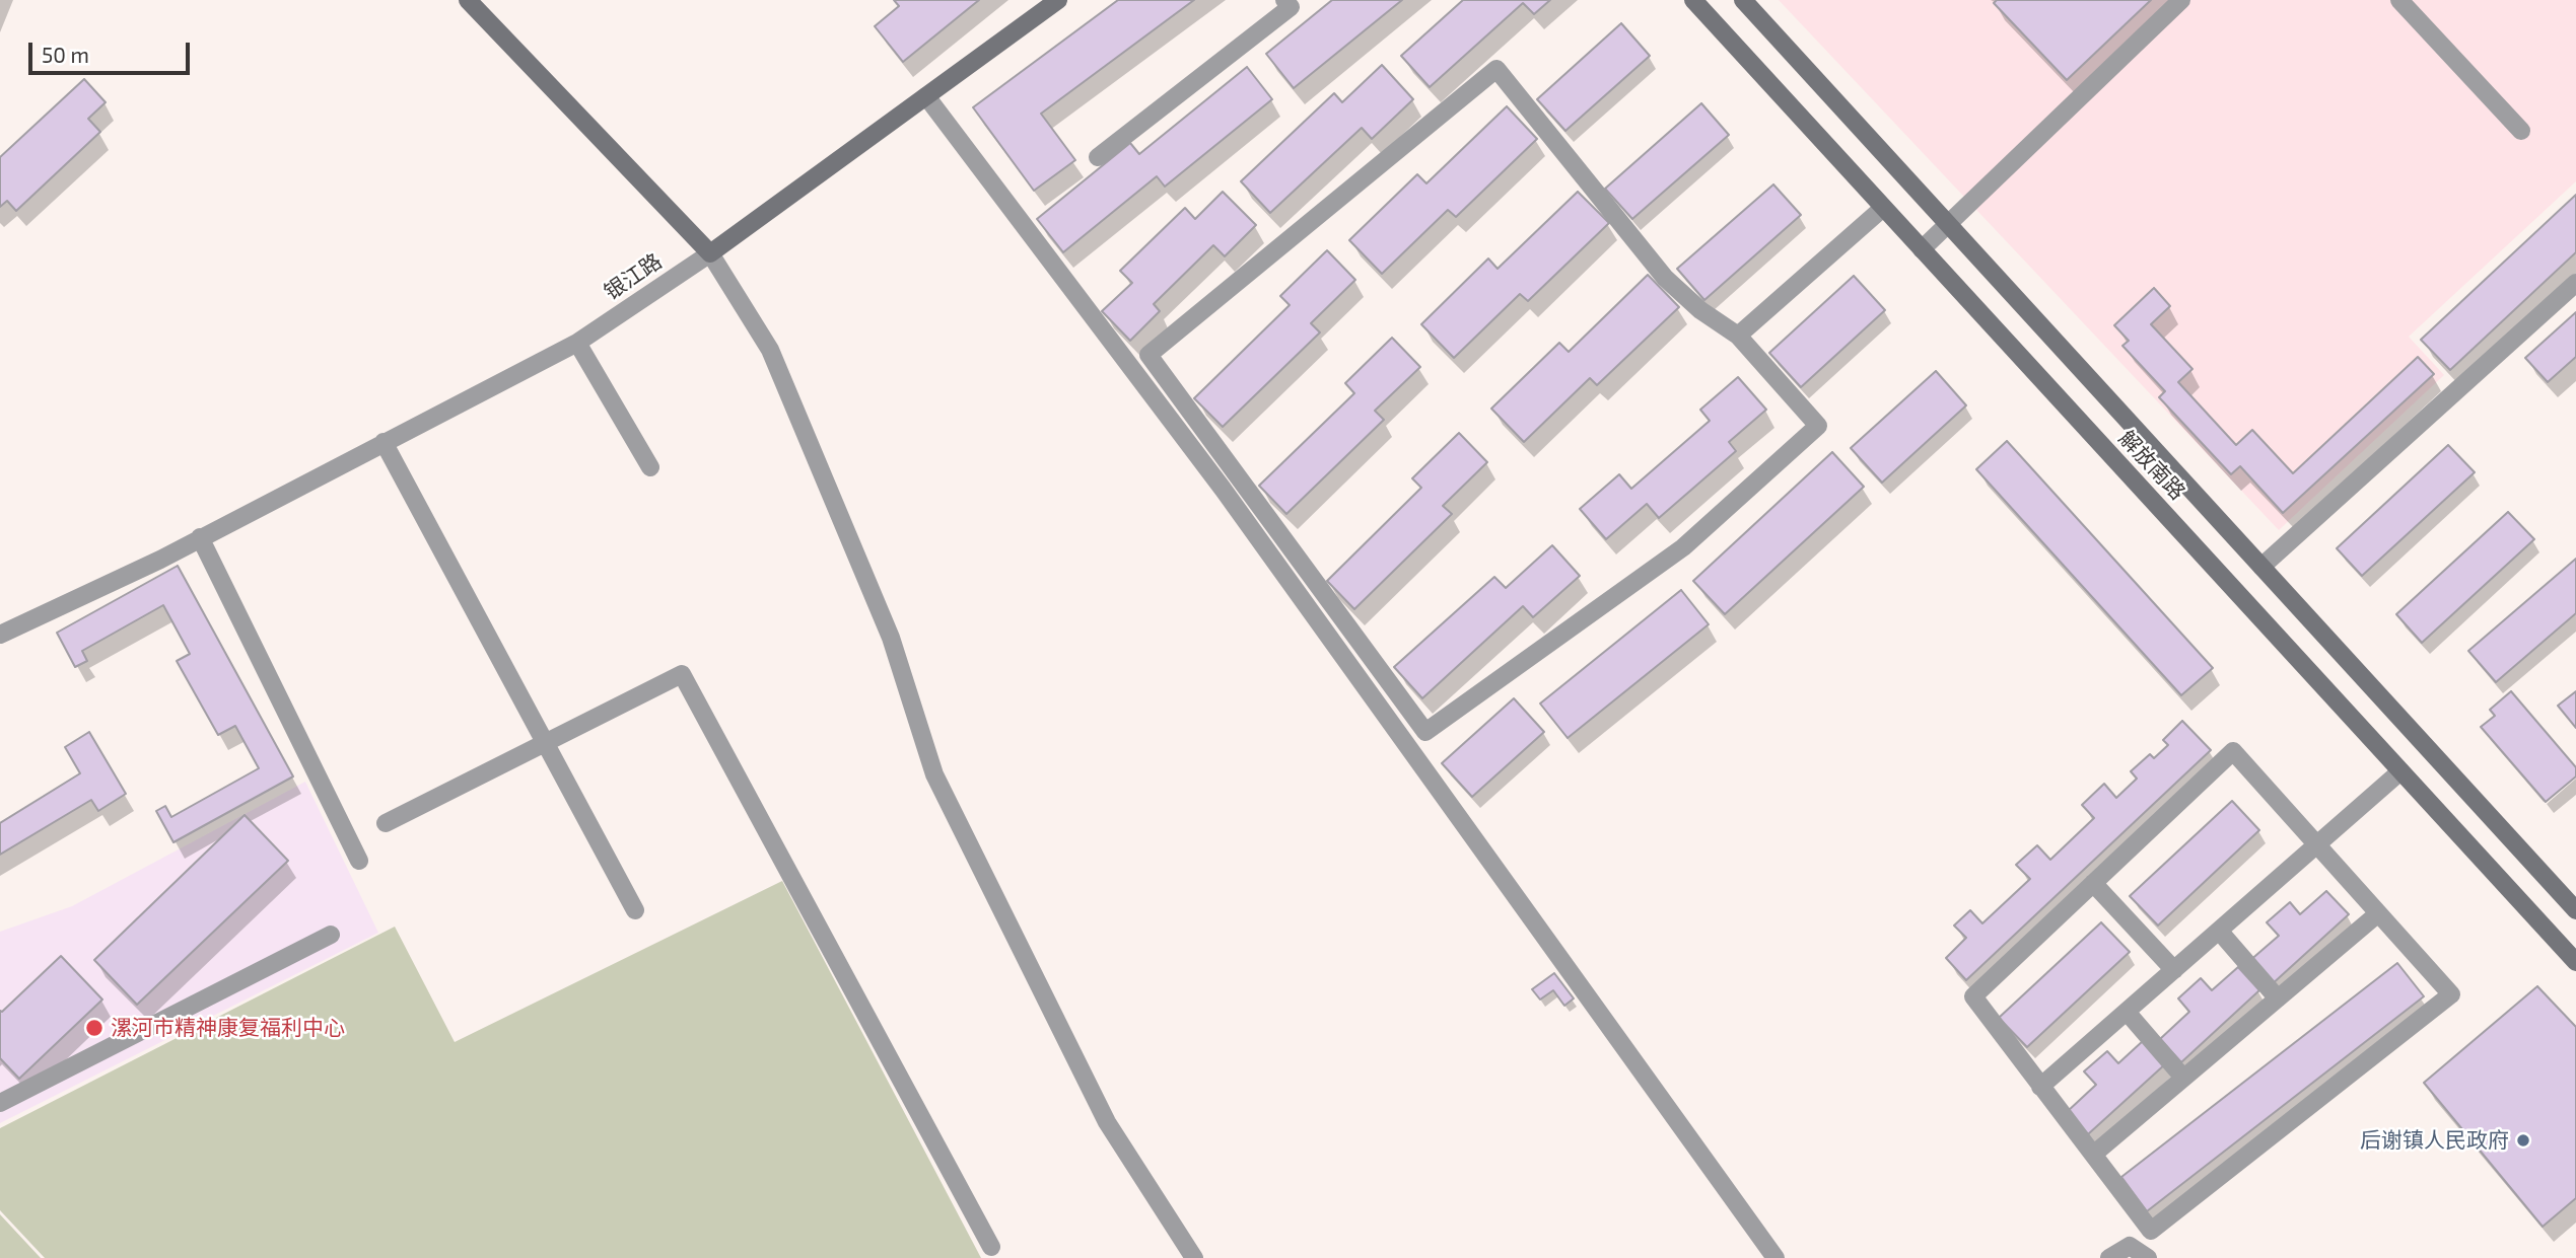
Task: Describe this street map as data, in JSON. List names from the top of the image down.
{
  "streets": {
    "main road": ["银江路", "解放南路"]
  },
  "places": ["漯河市精神康复福利中心", "后谢镇人民政府"],
  "scale_bar": "50 m"
}
